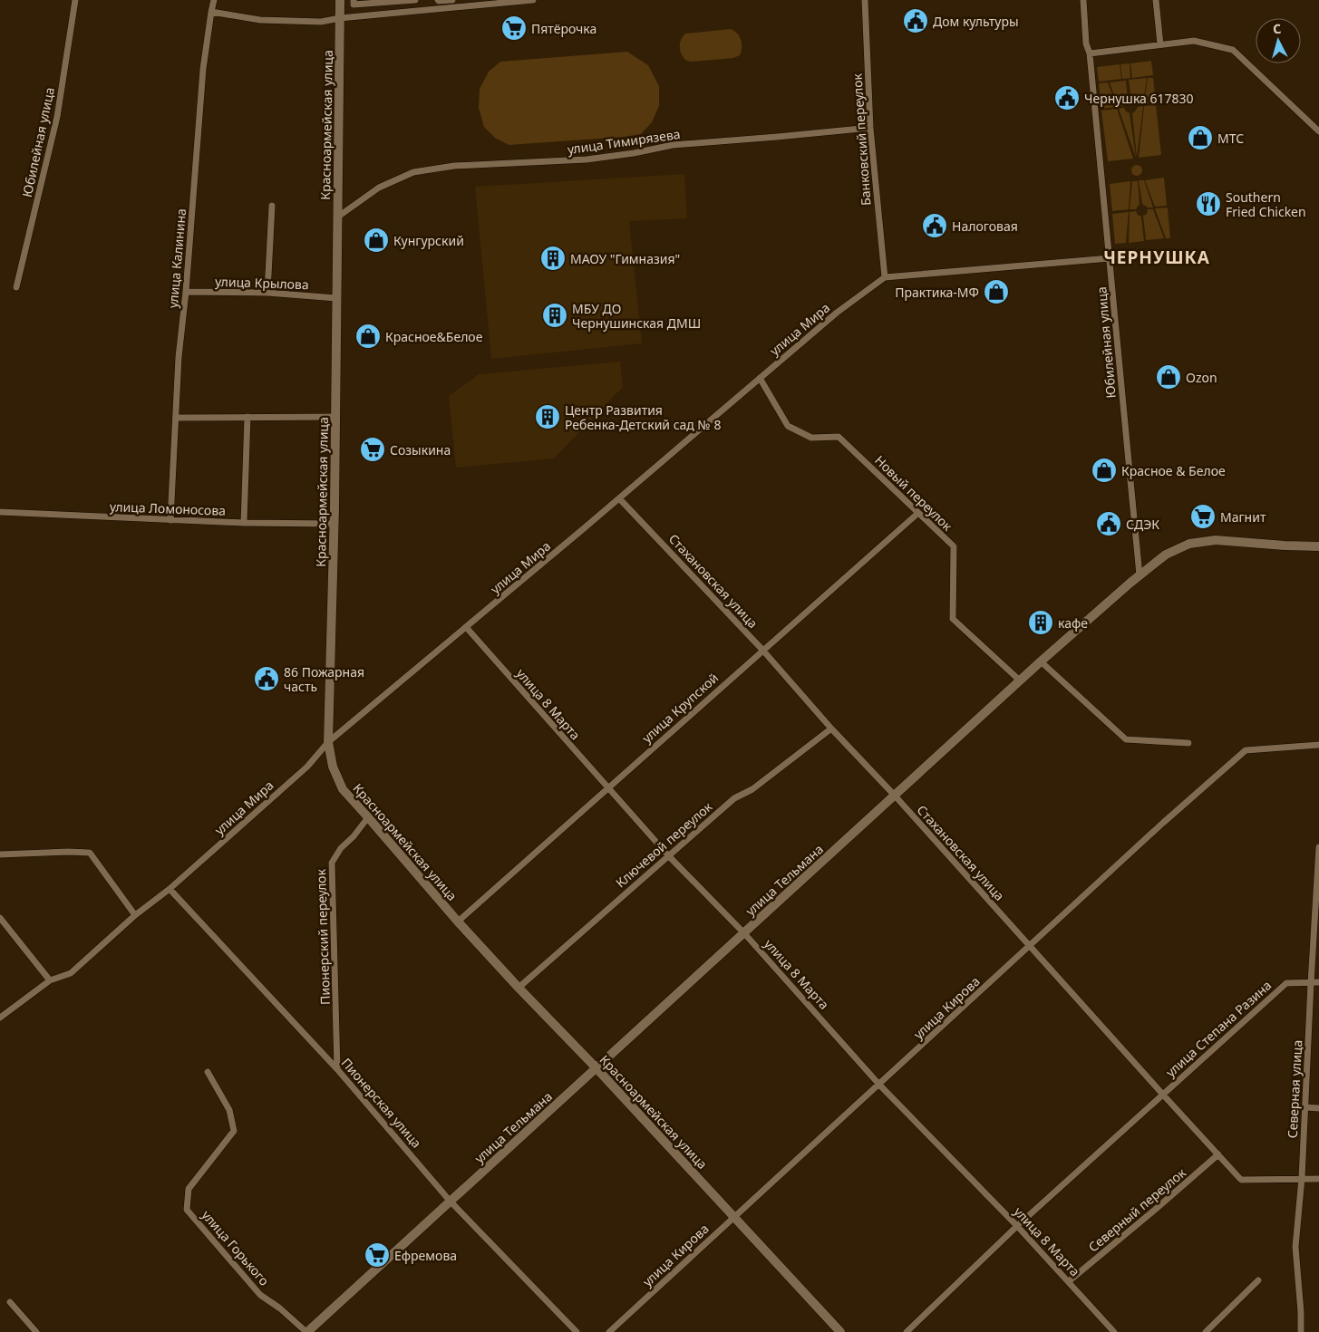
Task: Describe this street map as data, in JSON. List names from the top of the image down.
{
  "streets": {
    "street": [
      "Красноармейская улица",
      "Банковский переулок",
      "улица Тимирязева",
      "Юбилейная улица",
      "улица Калинина",
      "улица Крылова",
      "улица Мира",
      "Новый переулок",
      "улица Ломоносова",
      "Стахановская улица",
      "улица 8 Марта",
      "улица Крупской",
      "Ключевой переулок",
      "улица Тельмана",
      "Пионерский переулок",
      "улица Кирова",
      "улица Степана Разина",
      "Северная улица",
      "Пионерская улица",
      "Северный переулок",
      "улица Горького"
    ]
  },
  "crossings": [
    ["Красноармейская улица", "улица Тимирязева"],
    ["Красноармейская улица", "улица Крылова"],
    ["Красноармейская улица", "улица Мира"],
    ["Красноармейская улица", "улица Ломоносова"],
    ["Красноармейская улица", "улица Крупской"],
    ["Красноармейская улица", "Ключевой переулок"],
    ["Красноармейская улица", "улица Тельмана"],
    ["Красноармейская улица", "Пионерский переулок"],
    ["Красноармейская улица", "улица Кирова"],
    ["Банковский переулок", "улица Тимирязева"],
    ["Банковский переулок", "улица Мира"],
    ["Юбилейная улица", "улица Тельмана"],
    ["улица Калинина", "улица Крылова"],
    ["улица Калинина", "улица Ломоносова"],
    ["улица Мира", "Новый переулок"],
    ["улица Мира", "Стахановская улица"],
    ["улица Мира", "улица 8 Марта"],
    ["улица Мира", "Пионерская улица"],
    ["Новый переулок", "улица Крупской"],
    ["Новый переулок", "улица Тельмана"],
    ["Стахановская улица", "улица Крупской"],
    ["Стахановская улица", "Ключевой переулок"],
    ["Стахановская улица", "улица Тельмана"],
    ["Стахановская улица", "улица Кирова"],
    ["Стахановская улица", "улица Степана Разина"],
    ["Стахановская улица", "Северная улица"],
    ["Стахановская улица", "Северный переулок"],
    ["улица 8 Марта", "улица Крупской"],
    ["улица 8 Марта", "Ключевой переулок"],
    ["улица 8 Марта", "улица Тельмана"],
    ["улица 8 Марта", "улица Кирова"],
    ["улица 8 Марта", "улица Степана Разина"],
    ["улица 8 Марта", "Северный переулок"],
    ["улица Тельмана", "Пионерская улица"],
    ["улица Тельмана", "улица Горького"],
    ["Пионерский переулок", "Пионерская улица"],
    ["улица Степана Разина", "Северная улица"]
  ],
  "districts": ["ЧЕРНУШКА"],
  "places": {
    "public building": [
      "Дом культуры",
      "Чернушка 617830",
      "Налоговая",
      "СДЭК",
      "86 Пожарная часть"
    ],
    "supermarket": [
      "Пятёрочка",
      "Созыкина",
      "Магнит",
      "Ефремова"
    ],
    "shop": [
      "МТС",
      "Кунгурский",
      "Практика-МФ",
      "Красное&Белое",
      "Ozon",
      "Красное & Белое"
    ],
    "restaurant": ["Southern Fried Chicken"],
    "building": [
      "МАОУ \"Гимназия\"",
      "МБУ ДО Чернушинская ДМШ",
      "Центр Развития Ребенка-Детский сад № 8",
      "кафе"
    ]
  },
  "north": "top"
}
